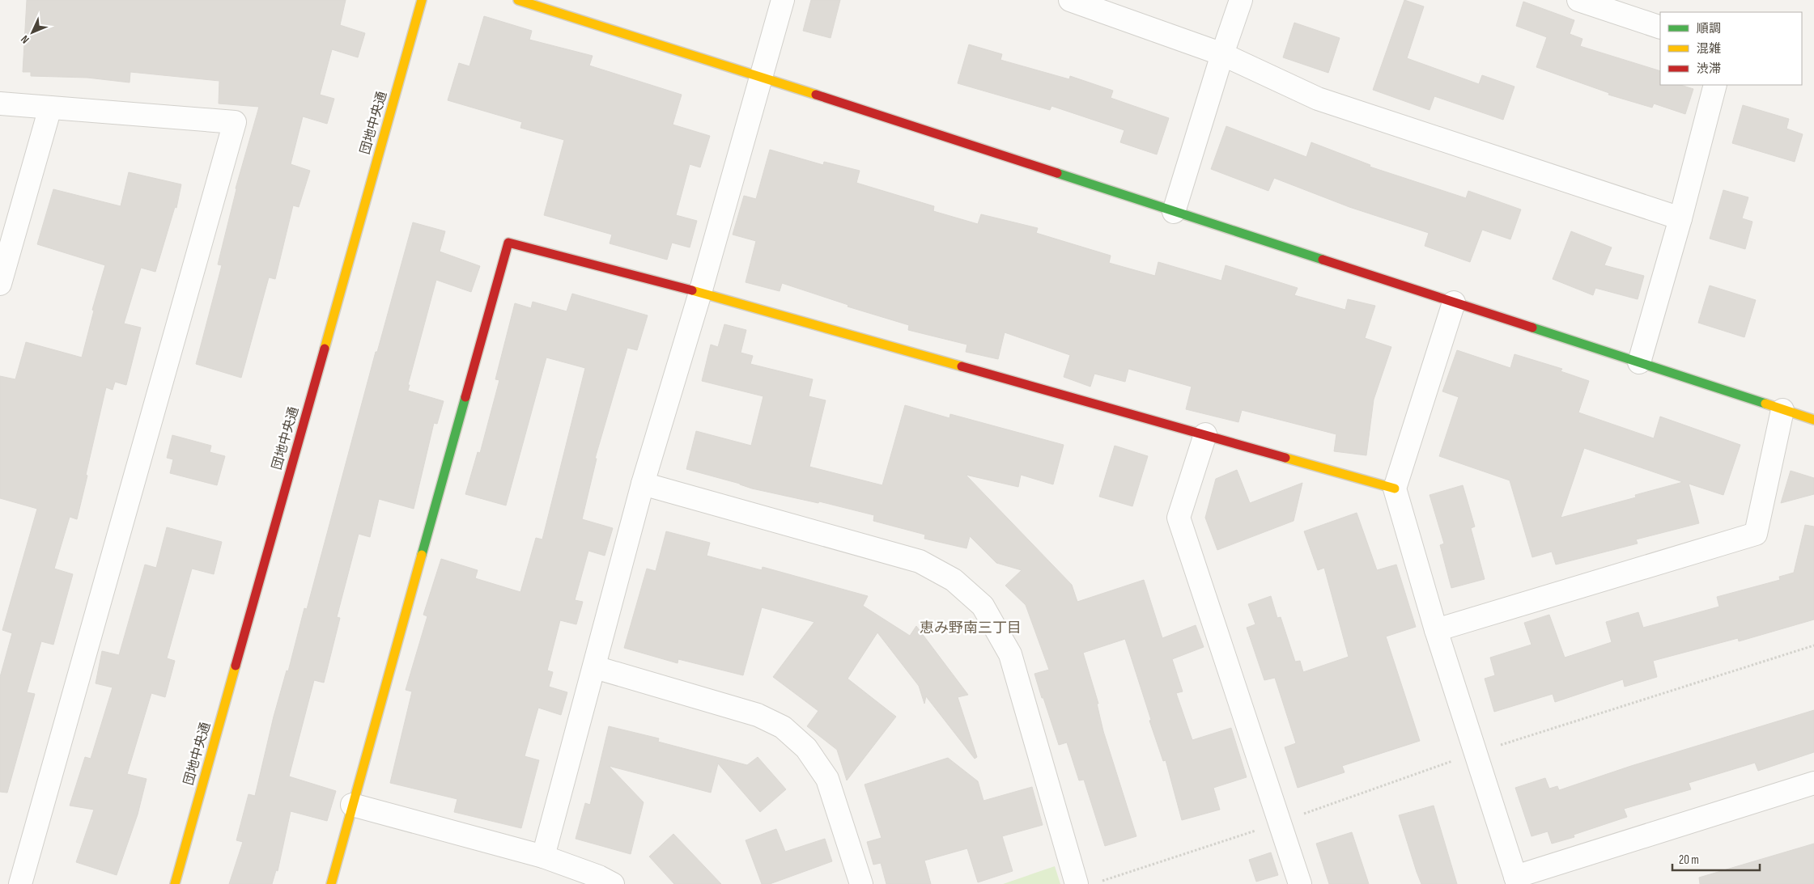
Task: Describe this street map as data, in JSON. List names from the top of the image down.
{
  "streets": {
    "street": ["団地中央通"]
  },
  "districts": ["恵み野南三丁目"],
  "legend": ["順調", "混雑", "渋滞"],
  "scale_bar": "20 m",
  "north": "bottom left"
}
